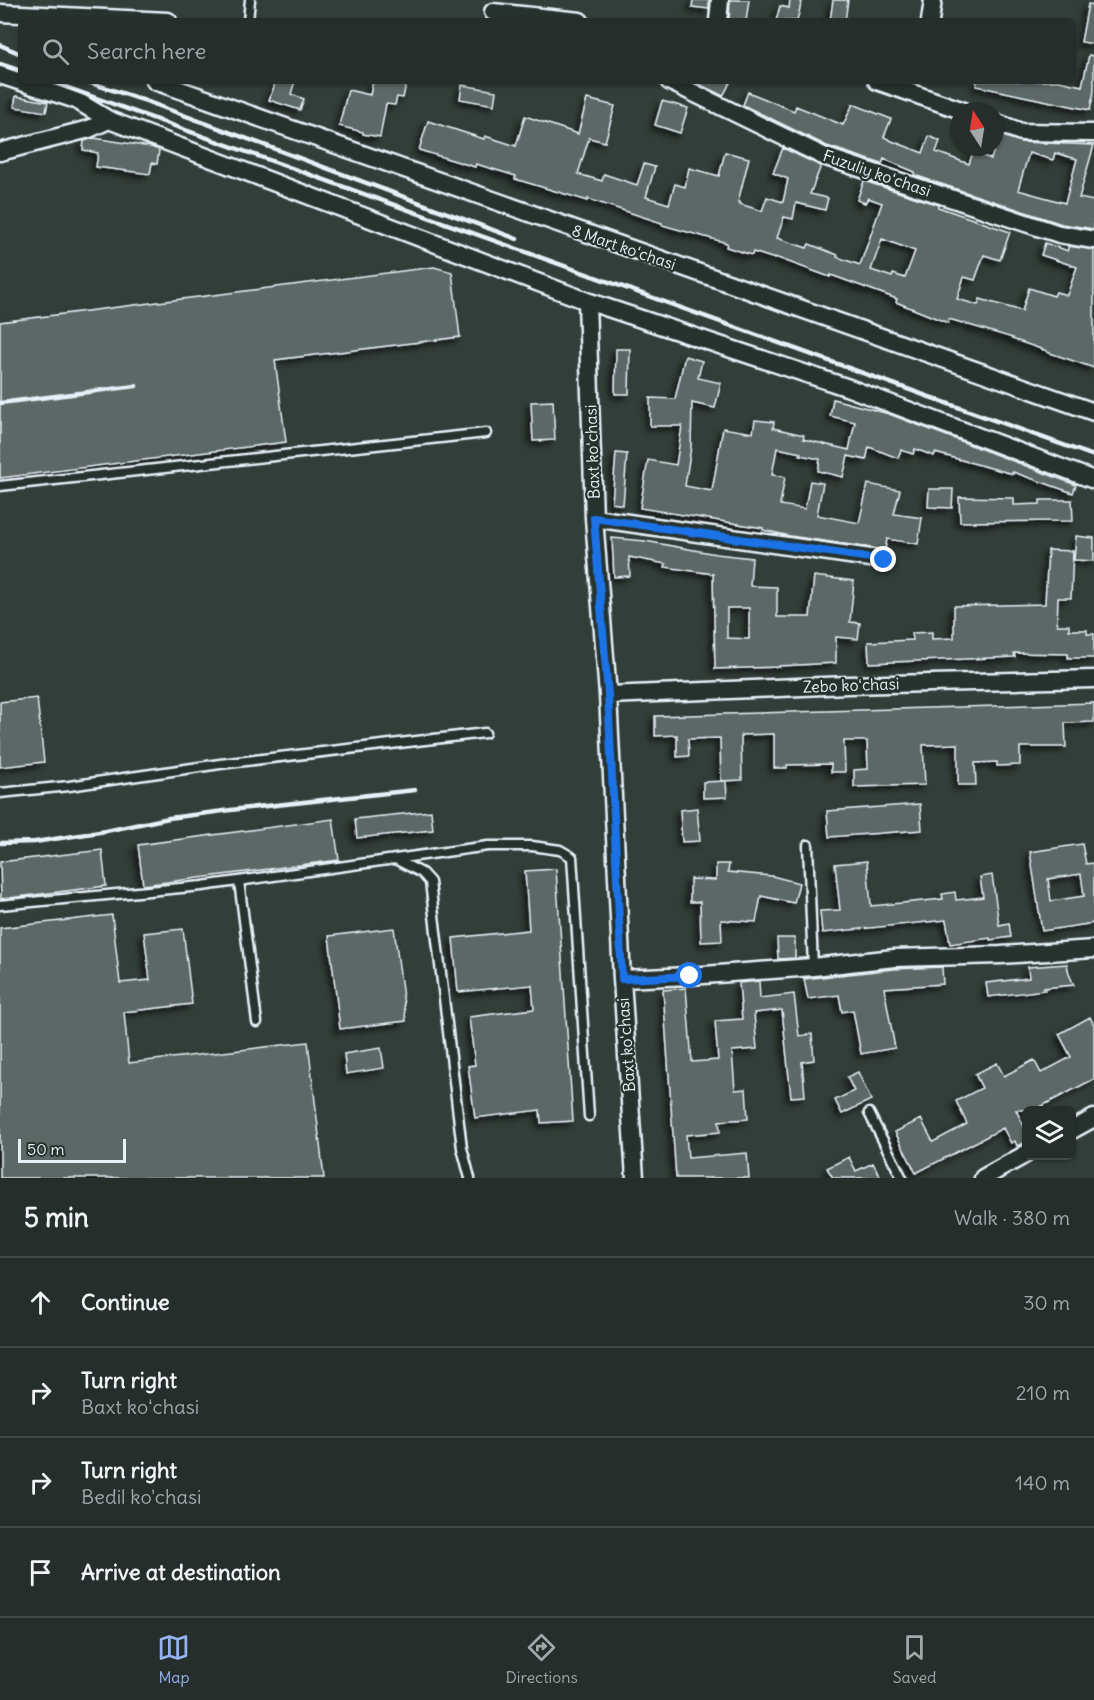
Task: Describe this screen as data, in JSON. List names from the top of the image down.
{
  "streets": {
    "street": [
      "Fuzuliy koʻchasi",
      "8 Mart koʻchasi",
      "Baxt koʻchasi",
      "Zebo koʻchasi"
    ]
  },
  "crossings": [
    ["Baxt koʻchasi", "Zebo koʻchasi"]
  ],
  "scale_bar": "50 m",
  "north": "top",
  "page": {
    "search": "Search here",
    "scale": "50 m",
    "heading": ["5 min", "Walk · 380 m"],
    "list": [
      ["Continue", "30 m"],
      ["Turn right", "Baxt koʻchasi", "210 m"],
      ["Turn right", "Bedil ko'chasi", "140 m"],
      "Arrive at destination"
    ],
    "nav": ["Map", "Directions", "Saved"]
  }
}
